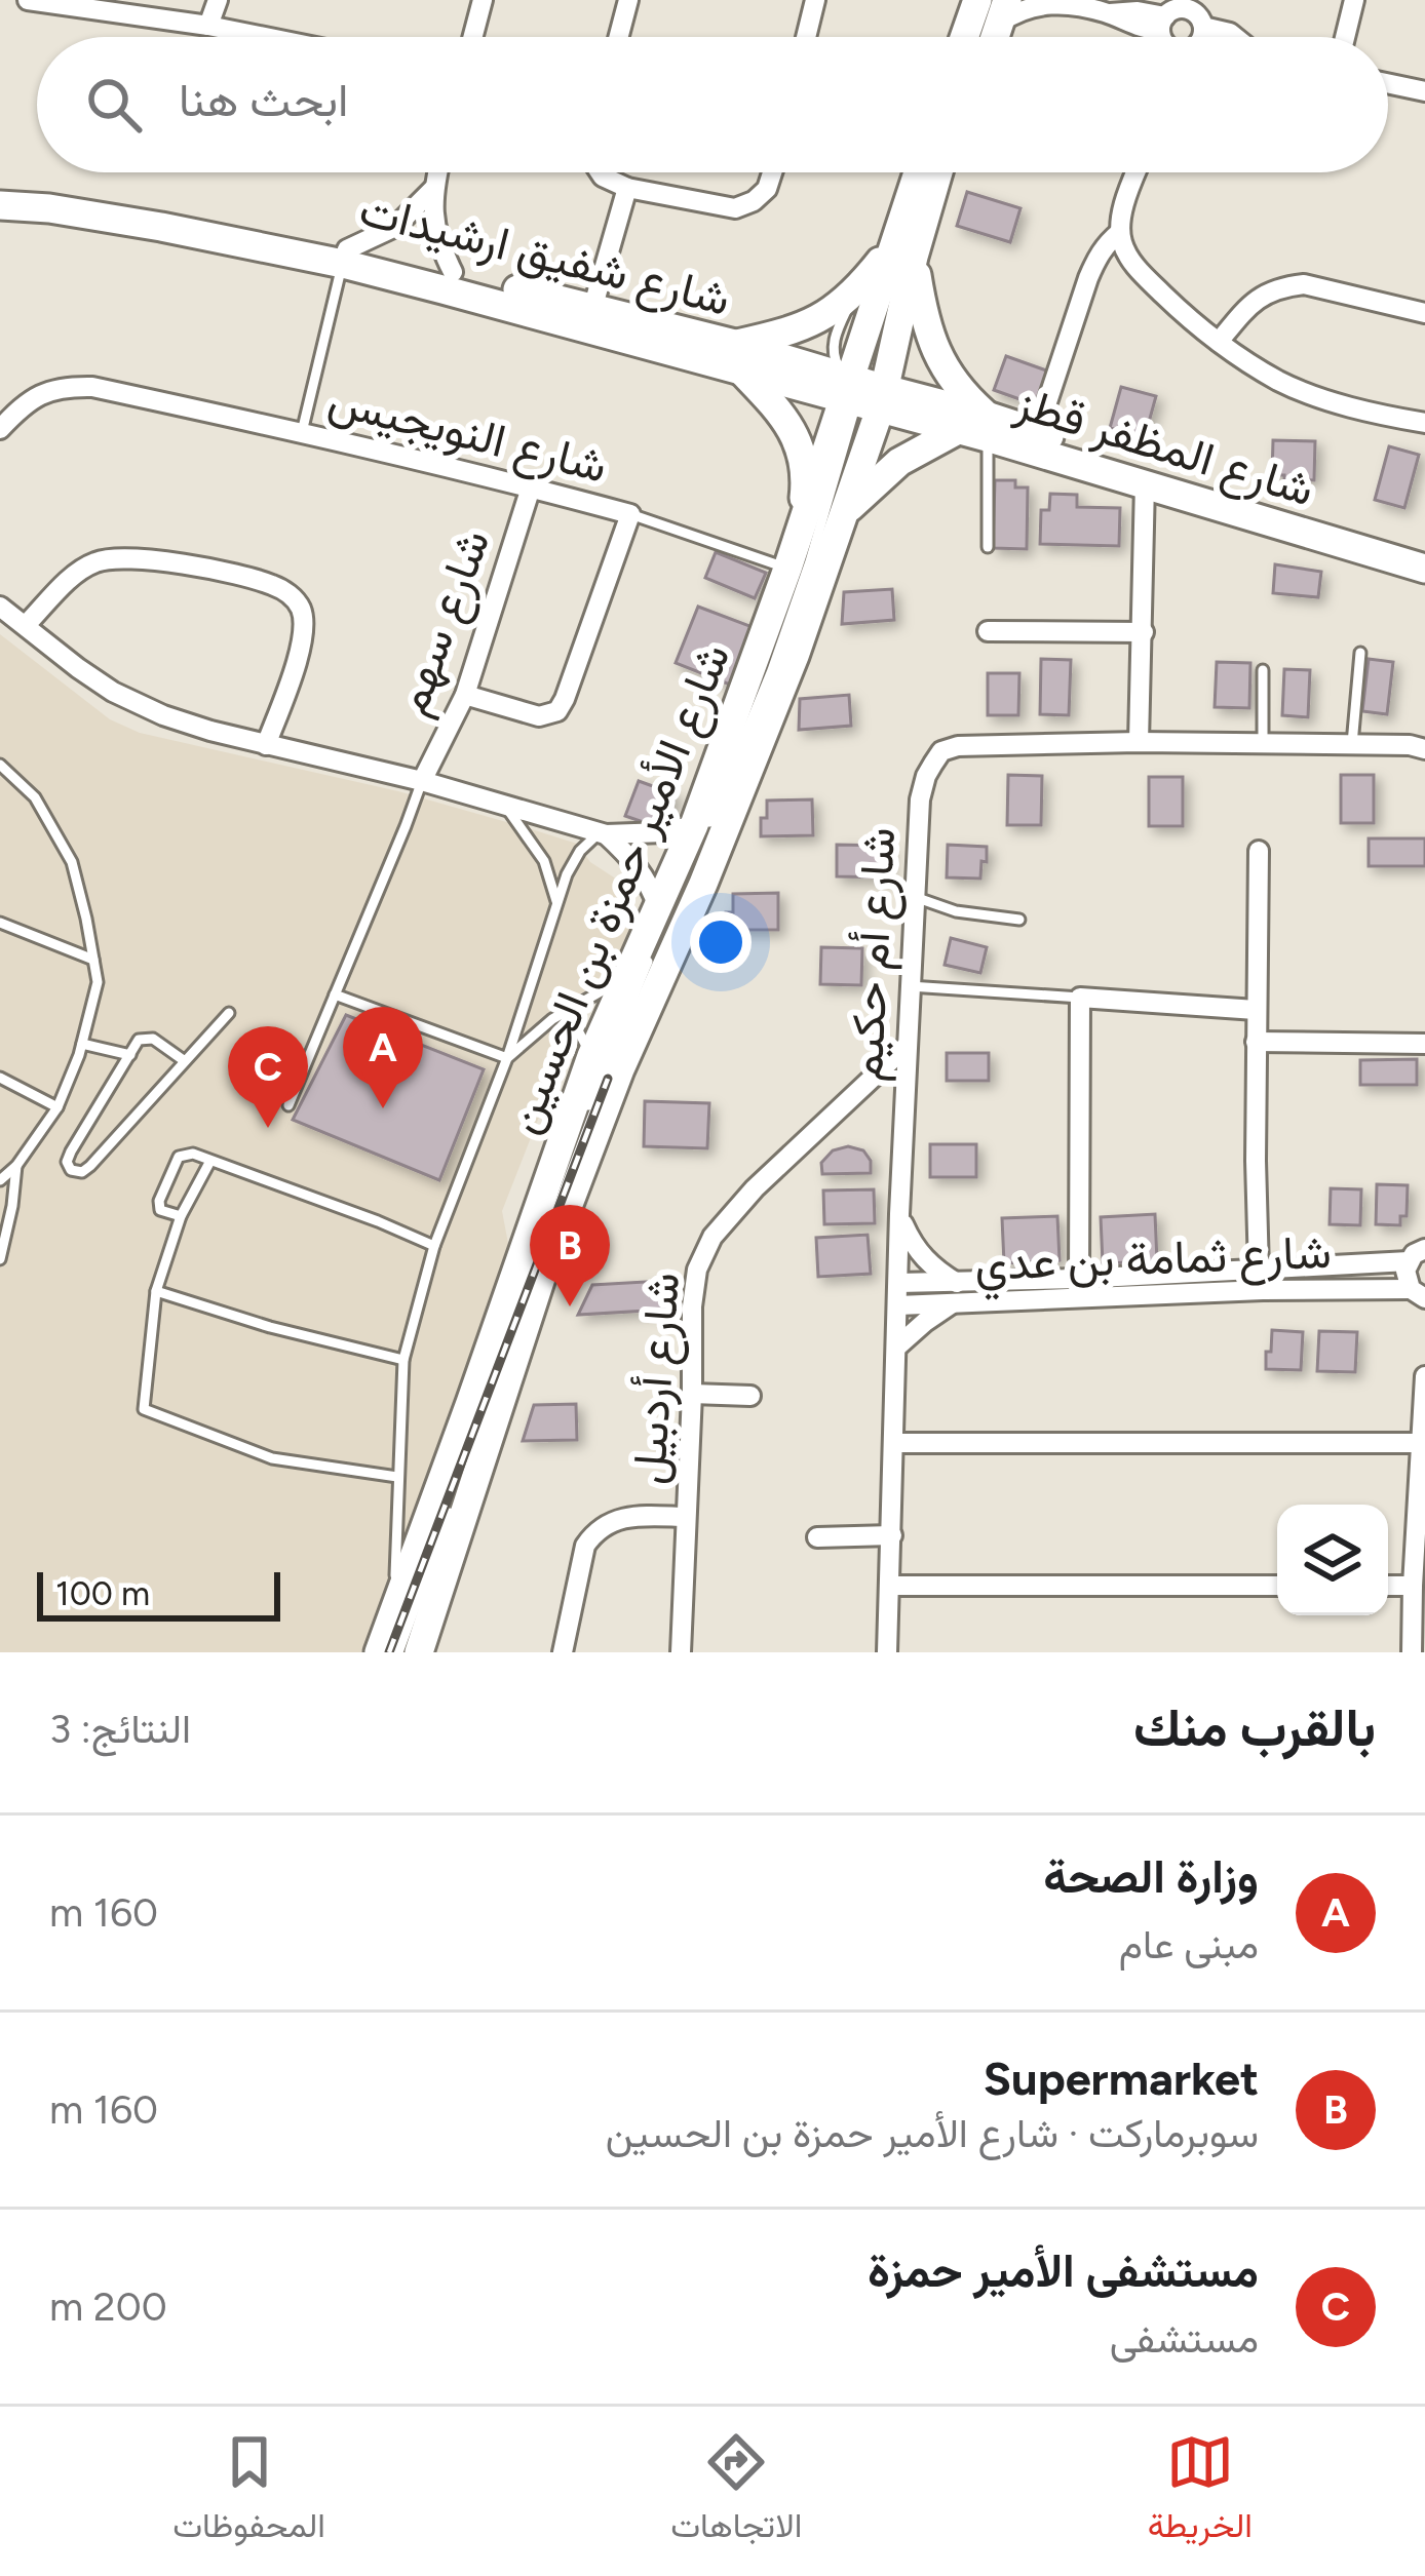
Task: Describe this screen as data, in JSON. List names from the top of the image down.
{
  "streets": {
    "main road": ["شارع شفيق ارشيدات", "شارع المظفر قطز", "شارع الأمير حمزة بن الحسين"],
    "street": [
      "شارع النويجيس",
      "شارع سهم",
      "شارع أم حكيم",
      "شارع ثمامة بن عدي",
      "شارع أردبيل"
    ]
  },
  "crossings": [
    ["شارع شفيق ارشيدات", "شارع المظفر قطز"],
    ["شارع شفيق ارشيدات", "شارع الأمير حمزة بن الحسين"],
    ["شارع النويجيس", "شارع سهم"],
    ["شارع المظفر قطز", "شارع الأمير حمزة بن الحسين"],
    ["شارع أم حكيم", "شارع ثمامة بن عدي"],
    ["شارع أم حكيم", "شارع أردبيل"]
  ],
  "scale_bar": "100 m",
  "page": {
    "search": "ابحث هنا",
    "pins": ["A", "C", "B"],
    "scale": "100 m",
    "heading": ["بالقرب منك", "النتائج: 3"],
    "list": [
      {
        "mark": "A",
        "name": "وزارة الصحة",
        "note": "مبنى عام",
        "value": "160 m"
      },
      {
        "mark": "B",
        "name": "Supermarket",
        "note": "سوبرماركت · شارع الأمير حمزة بن الحسين",
        "value": "160 m"
      },
      {
        "mark": "C",
        "name": "مستشفى الأمير حمزة",
        "note": "مستشفى",
        "value": "200 m"
      }
    ],
    "nav": ["الخريطة", "الاتجاهات", "المحفوظات"]
  }
}
